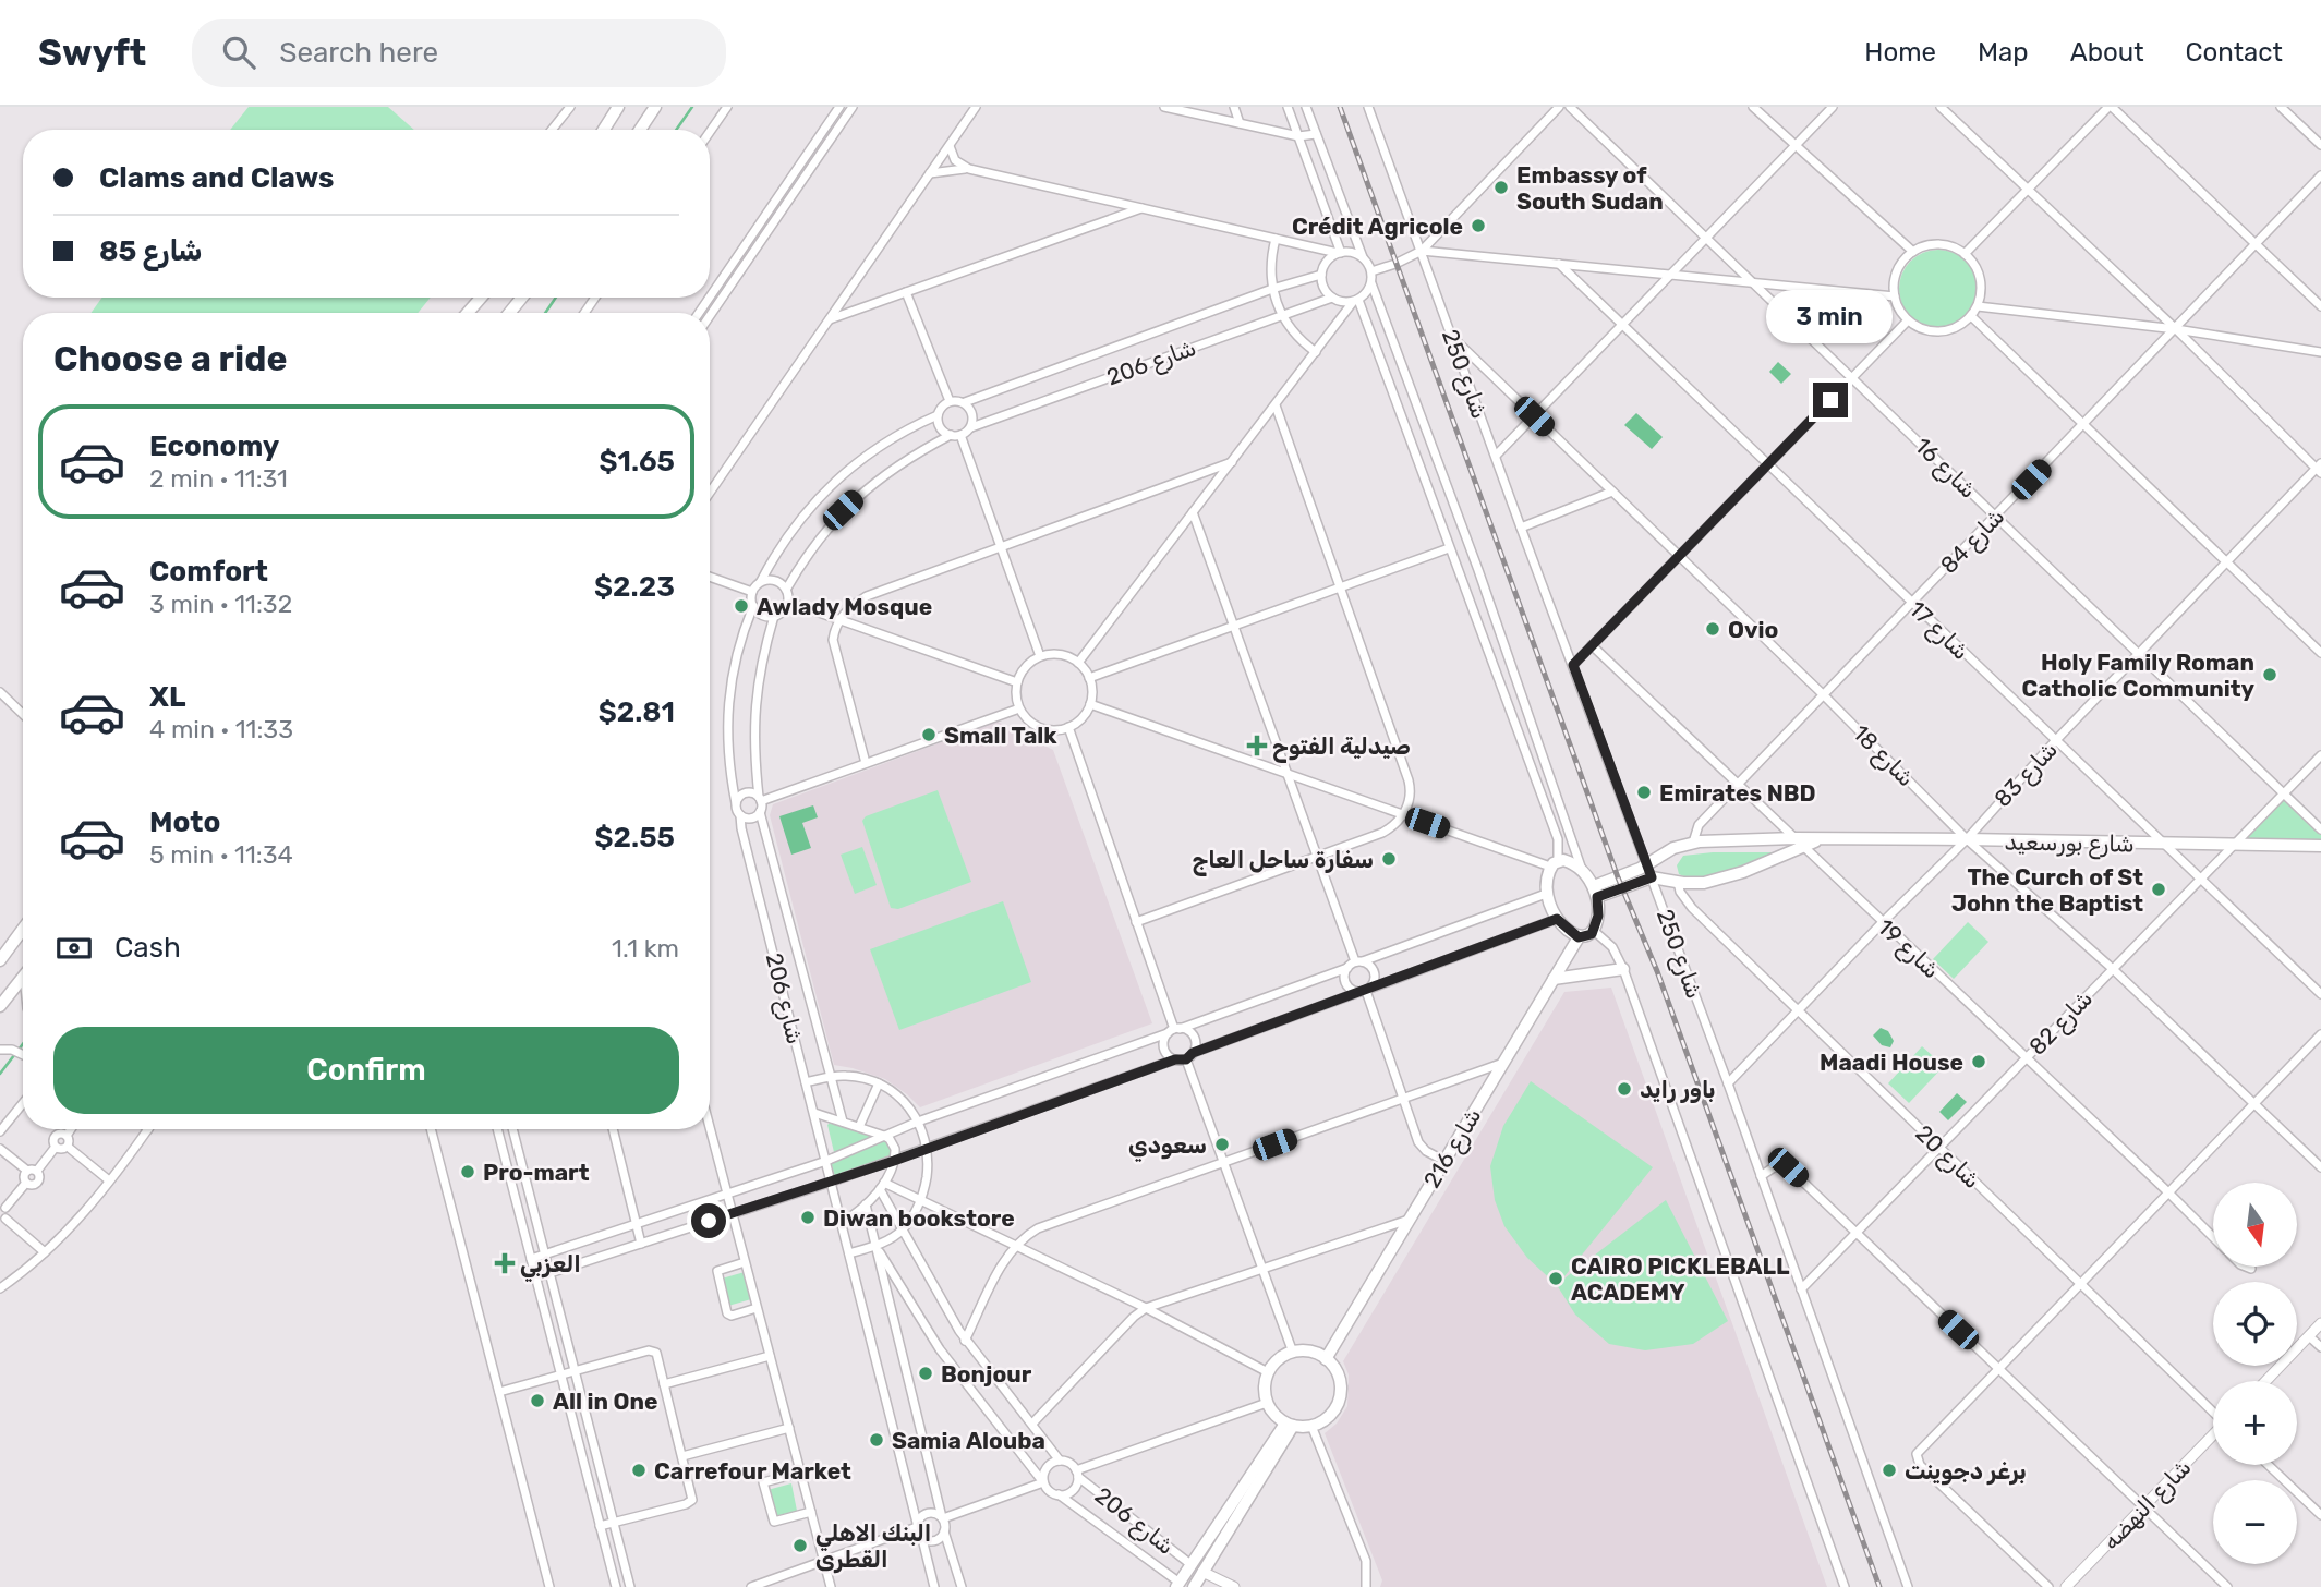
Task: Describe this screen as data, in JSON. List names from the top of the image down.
{
  "streets": {
    "main road": ["شارع بورسعيد", "شارع 216"],
    "street": [
      "شارع 206",
      "شارع 250",
      "شارع 16",
      "شارع 84",
      "شارع 17",
      "شارع 18",
      "شارع 83",
      "شارع 19",
      "شارع 82",
      "شارع 20",
      "شارع النهضه"
    ]
  },
  "crossings": [
    ["شارع 250", "شارع 18"],
    ["شارع 250", "شارع 83"],
    ["شارع 250", "شارع بورسعيد"],
    ["شارع 250", "شارع 82"],
    ["شارع 16", "شارع 84"],
    ["شارع 16", "شارع 83"],
    ["شارع 16", "شارع 82"],
    ["شارع 84", "شارع 17"],
    ["شارع 84", "شارع 18"],
    ["شارع 84", "شارع بورسعيد"],
    ["شارع 84", "شارع 19"],
    ["شارع 17", "شارع 83"],
    ["شارع 17", "شارع بورسعيد"],
    ["شارع 17", "شارع 82"],
    ["شارع 18", "شارع 83"],
    ["شارع 18", "شارع بورسعيد"],
    ["شارع 18", "شارع 82"],
    ["شارع 83", "شارع بورسعيد"],
    ["شارع 83", "شارع 19"],
    ["شارع 83", "شارع 20"],
    ["شارع بورسعيد", "شارع 19"],
    ["شارع بورسعيد", "شارع 82"],
    ["شارع بورسعيد", "شارع 216"],
    ["شارع بورسعيد", "شارع 20"],
    ["شارع 19", "شارع 82"],
    ["شارع 82", "شارع 20"]
  ],
  "places": {
    "other": [
      "Embassy of South Sudan",
      "Crédit Agricole",
      "Awlady Mosque",
      "Ovio",
      "Holy Family Roman Catholic Community",
      "Small Talk",
      "Emirates NBD",
      "سفارة ساحل العاج",
      "The Curch of St John the Baptist",
      "Maadi House",
      "باور رايد",
      "سعودي",
      "Pro-mart",
      "Diwan bookstore",
      "CAIRO PICKLEBALL ACADEMY",
      "Bonjour",
      "All in One",
      "Samia Alouba",
      "Carrefour Market",
      "برغر دجوينت",
      "البنك الاهلي القطرى"
    ],
    "health": ["صيدلية الفتوح", "العزبي"]
  },
  "north": "bottom",
  "page": {
    "header": "Swyft",
    "search": "Search here",
    "nav": [
      "Home",
      "Map",
      "About",
      "Contact"
    ],
    "banner": ["Clams and Claws", "شارع 85"],
    "bubble": "3 min",
    "heading": "Choose a ride",
    "list": [
      {
        "name": "Economy",
        "note": "2 min · 11:31",
        "value": "$1.65"
      },
      {
        "name": "Comfort",
        "note": "3 min · 11:32",
        "value": "$2.23"
      },
      {
        "name": "XL",
        "note": "4 min · 11:33",
        "value": "$2.81"
      },
      {
        "name": "Moto",
        "note": "5 min · 11:34",
        "value": "$2.55"
      }
    ],
    "pay": ["Cash", "1.1 km"],
    "buttons": "Confirm",
    "map_buttons": ["+", "−"]
  }
}
